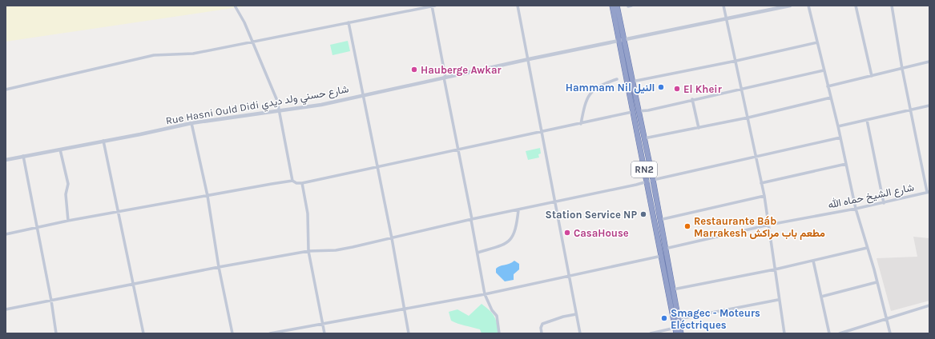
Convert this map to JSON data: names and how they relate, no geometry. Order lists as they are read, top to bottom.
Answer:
{
  "streets": {
    "highway": ["RN2"],
    "street": ["Rue Hasni Ould Didi شارع حسني ولد ديدي", "شارع الشيخ حماه الله"]
  },
  "crossings": [
    ["Rue Hasni Ould Didi شارع حسني ولد ديدي", "RN2"],
    ["RN2", "شارع الشيخ حماه الله"]
  ],
  "places": [
    "Hauberge Awkar",
    "Hammam Nil النيل",
    "El Kheir",
    "Station Service NP",
    "Restaurante Báb Marrakesh مطعم باب مراكش",
    "CasaHouse",
    "Smagec - Moteurs Eléctriques"
  ]
}
